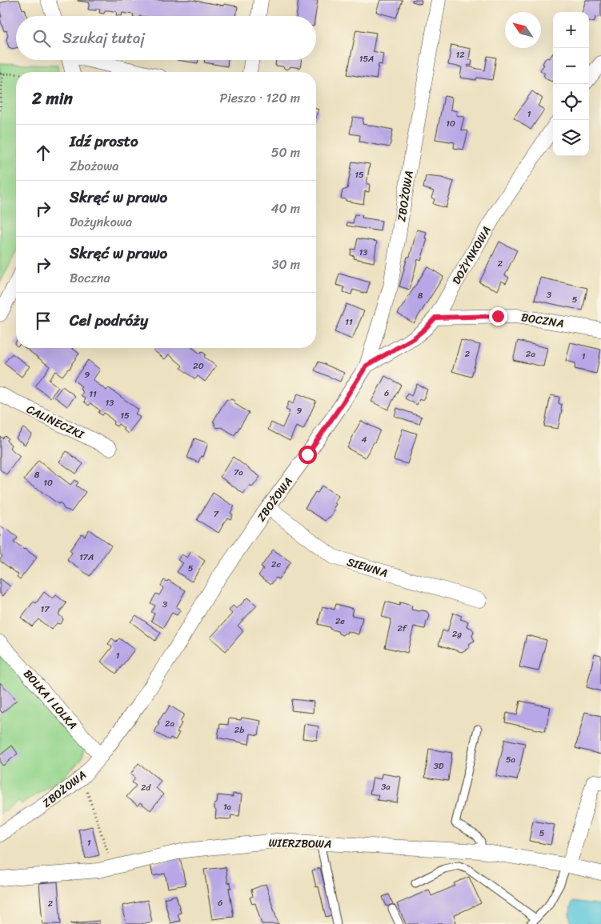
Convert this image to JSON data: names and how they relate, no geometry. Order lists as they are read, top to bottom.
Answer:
{
  "streets": {
    "street": [
      "ZBOŻOWA",
      "DOŻYNKOWA",
      "BOCZNA",
      "CALINECZKI",
      "SIEWNA",
      "BOLKA I LOLKA",
      "WIERZBOWA"
    ]
  },
  "crossings": [
    ["ZBOŻOWA", "DOŻYNKOWA"],
    ["ZBOŻOWA", "SIEWNA"],
    ["ZBOŻOWA", "BOLKA I LOLKA"],
    ["DOŻYNKOWA", "BOCZNA"]
  ],
  "house_numbers": [
    "12",
    "15A",
    "1",
    "10",
    "15",
    "13",
    "2",
    "3",
    "8",
    "5",
    "11",
    "2",
    "2a",
    "1",
    "20",
    "9",
    "6",
    "11",
    "13",
    "9",
    "15",
    "4",
    "7a",
    "8",
    "10",
    "7",
    "17A",
    "2c",
    "5",
    "3",
    "17",
    "2e",
    "2f",
    "2g",
    "1",
    "2a",
    "2b",
    "5a",
    "3D",
    "3a",
    "2d",
    "1a",
    "5",
    "1",
    "6",
    "2"
  ],
  "north": "top left",
  "page": {
    "map_buttons": ["+", "−"],
    "search": "Szukaj tutaj",
    "heading": ["2 min", "Pieszo · 120 m"],
    "list": [
      ["Idź prosto", "Zbożowa", "50 m"],
      ["Skręć w prawo", "Dożynkowa", "40 m"],
      ["Skręć w prawo", "Boczna", "30 m"],
      "Cel podróży"
    ]
  }
}
